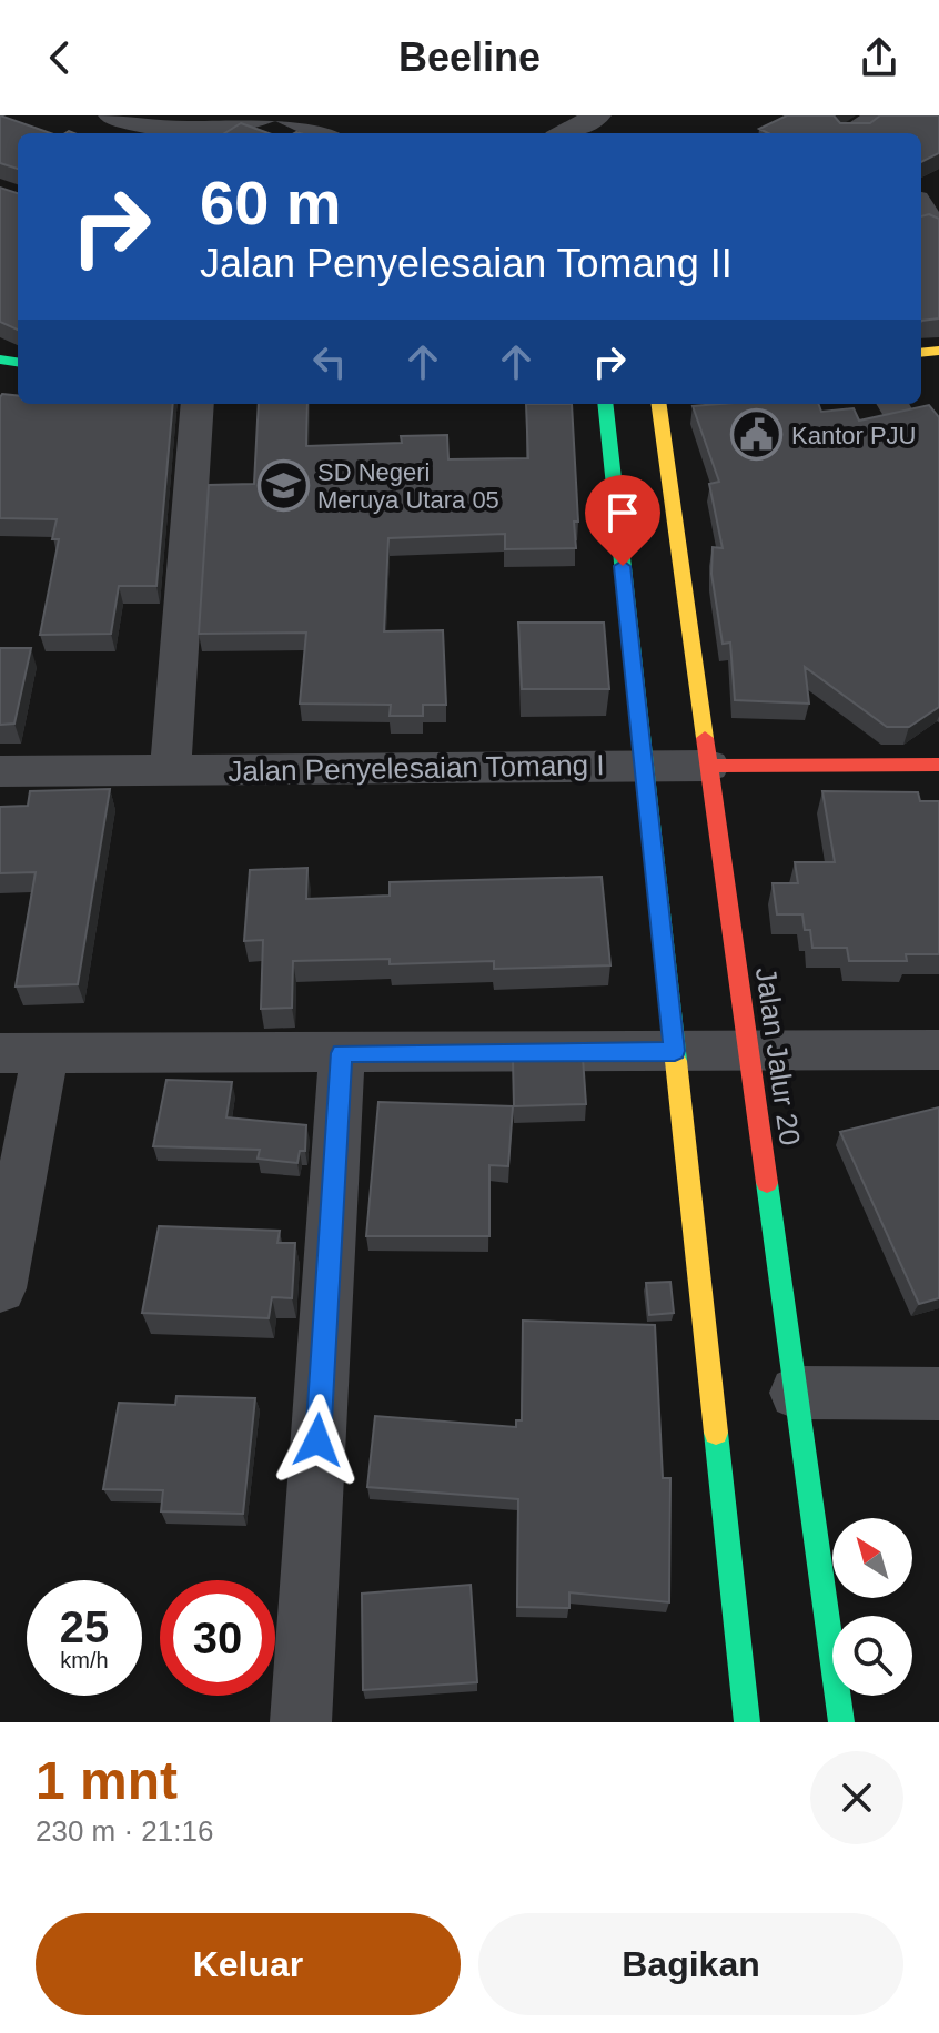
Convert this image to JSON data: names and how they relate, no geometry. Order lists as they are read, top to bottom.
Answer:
{
  "streets": {
    "street": ["Jalan Penyelesaian Tomang I", "Jalan Jalur 20"]
  },
  "crossings": [
    ["Jalan Penyelesaian Tomang I", "Jalan Jalur 20"]
  ],
  "places": {
    "public building": ["Kantor PJU"],
    "school or university": ["SD Negeri Meruya Utara 05"]
  },
  "north": "top left",
  "page": {
    "header": "Beeline",
    "turn": ["60 m", "Jalan Penyelesaian Tomang II"],
    "speed": "25 km/h",
    "limit": "30",
    "heading": ["1 mnt", "230 m · 21:16"],
    "buttons": ["Keluar", "Bagikan"]
  }
}
